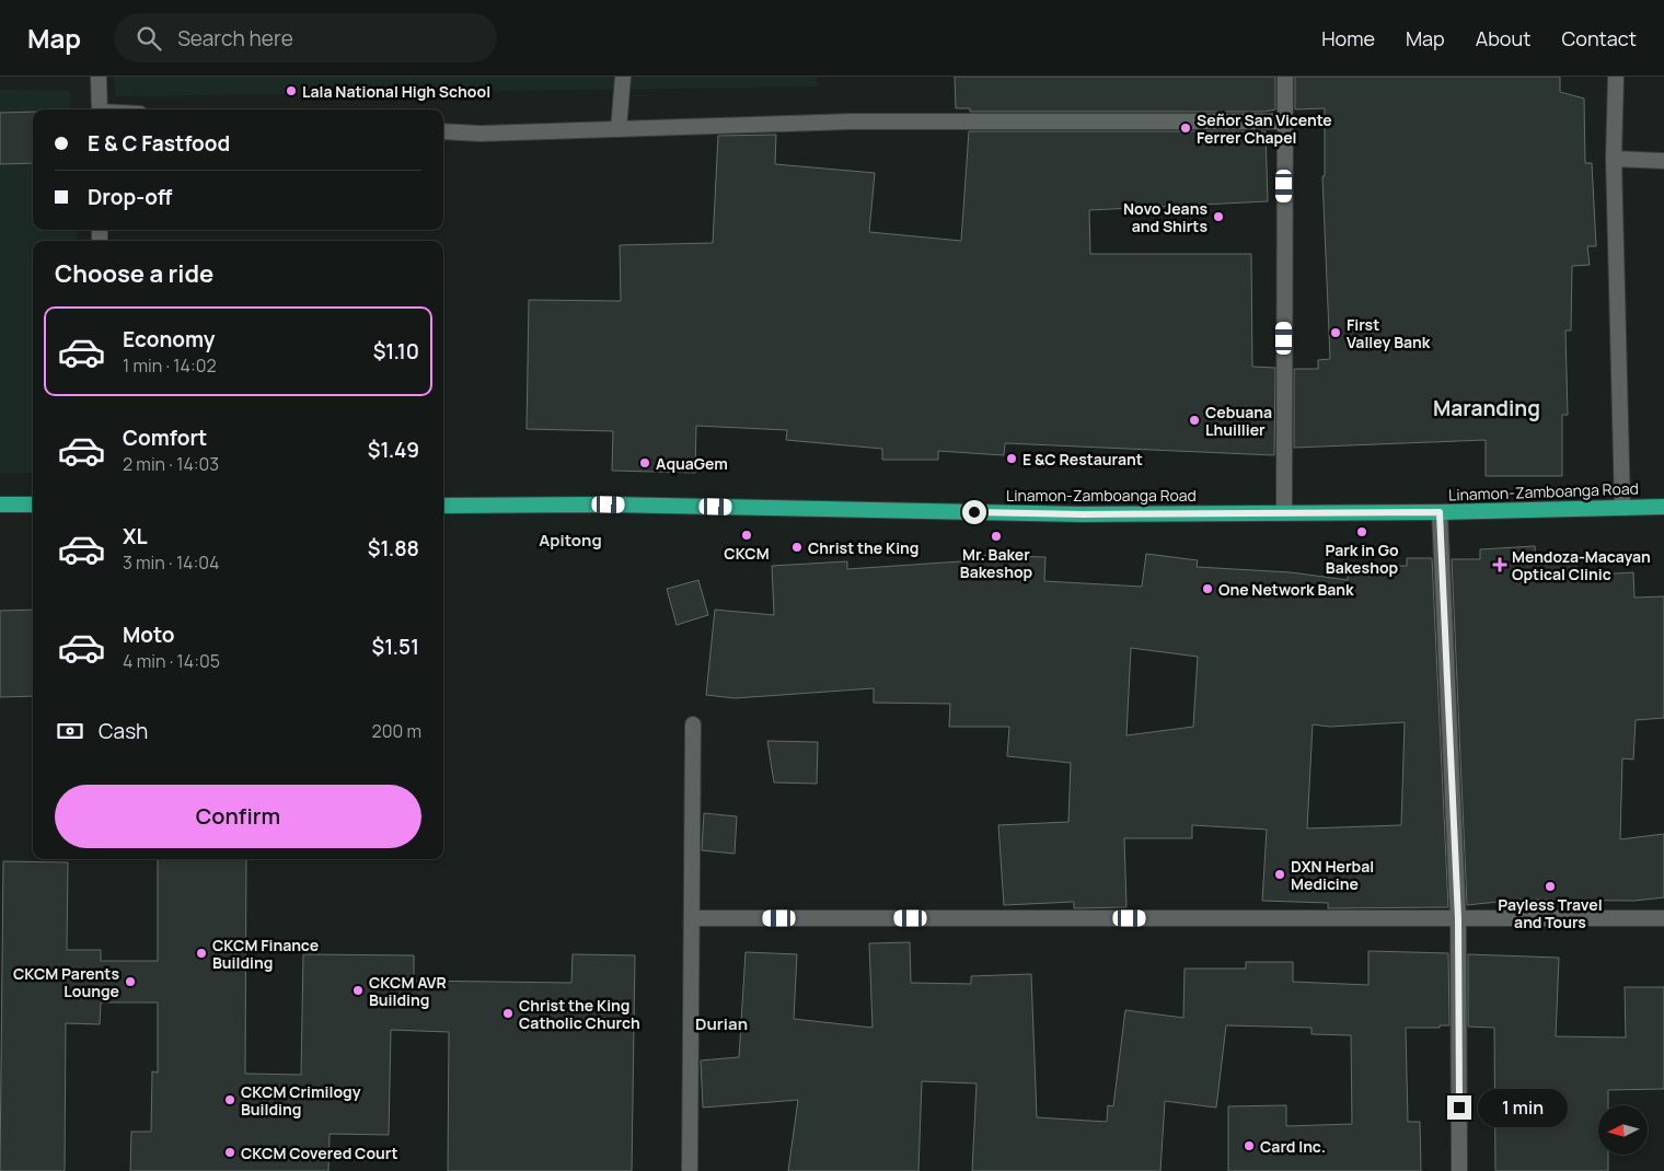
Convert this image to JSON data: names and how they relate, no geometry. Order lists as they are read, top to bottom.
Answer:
{
  "streets": {
    "highway": ["Linamon-Zamboanga Road"]
  },
  "districts": ["Maranding", "Apitong", "Durian"],
  "places": {
    "other": [
      "Lala National High School",
      "Señor San Vicente Ferrer Chapel",
      "Novo Jeans and Shirts",
      "First Valley Bank",
      "Cebuana Lhuillier",
      "E &C Restaurant",
      "AquaGem",
      "Park in Go Bakeshop",
      "CKCM",
      "Mr. Baker Bakeshop",
      "Christ the King",
      "One Network Bank",
      "DXN Herbal Medicine",
      "Payless Travel and Tours",
      "CKCM Finance Building",
      "CKCM Parents Lounge",
      "CKCM AVR Building",
      "Christ the King Catholic Church",
      "CKCM Crimilogy Building",
      "Card Inc.",
      "CKCM Covered Court"
    ],
    "health": ["Mendoza-Macayan Optical Clinic"]
  },
  "north": "left",
  "page": {
    "header": "Map",
    "search": "Search here",
    "nav": [
      "Home",
      "Map",
      "About",
      "Contact"
    ],
    "banner": ["E & C Fastfood", "Drop-off"],
    "heading": "Choose a ride",
    "list": [
      {
        "name": "Economy",
        "note": "1 min · 14:02",
        "value": "$1.10"
      },
      {
        "name": "Comfort",
        "note": "2 min · 14:03",
        "value": "$1.49"
      },
      {
        "name": "XL",
        "note": "3 min · 14:04",
        "value": "$1.88"
      },
      {
        "name": "Moto",
        "note": "4 min · 14:05",
        "value": "$1.51"
      }
    ],
    "pay": ["Cash", "200 m"],
    "buttons": "Confirm",
    "bubble": "1 min"
  }
}
